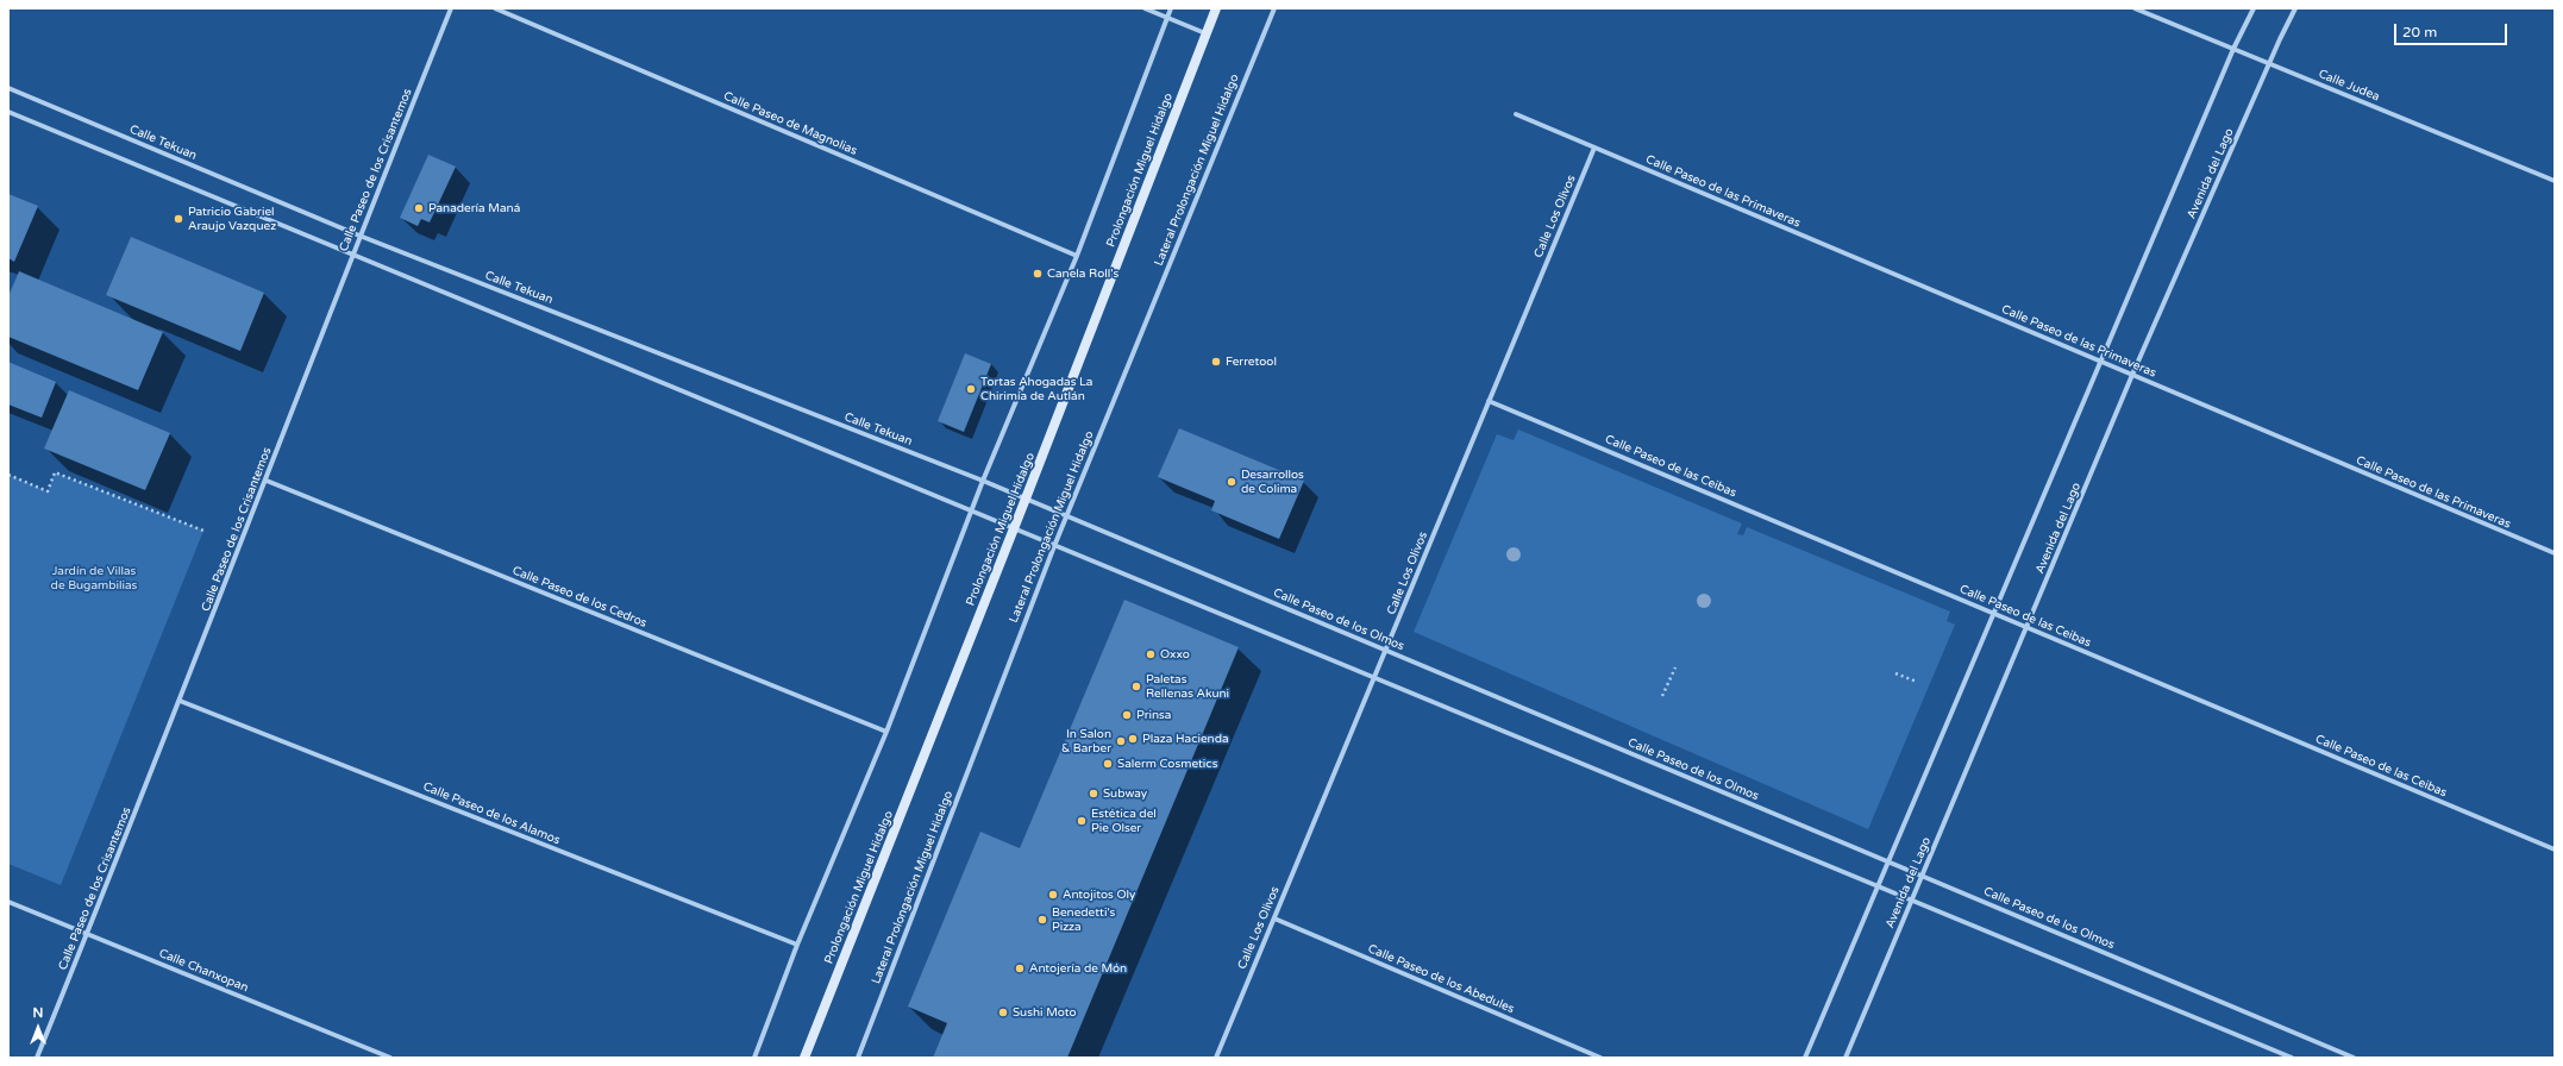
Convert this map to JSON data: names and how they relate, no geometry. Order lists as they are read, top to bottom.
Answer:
{
  "streets": {
    "main road": ["Prolongación Miguel Hidalgo"],
    "street": [
      "Calle Judea",
      "Calle Paseo de Magnolias",
      "Calle Tekuan",
      "Calle Paseo de los Crisantemos",
      "Lateral Prolongación Miguel Hidalgo",
      "Avenida del Lago",
      "Calle Paseo de las Primaveras",
      "Calle Los Olivos",
      "Calle Paseo de las Ceibas",
      "Calle Paseo de los Cedros",
      "Calle Paseo de los Olmos",
      "Calle Paseo de los Alamos",
      "Calle Chanxopan",
      "Calle Paseo de los Abedules"
    ]
  },
  "crossings": [
    ["Calle Judea", "Avenida del Lago"],
    ["Calle Tekuan", "Calle Paseo de los Crisantemos"],
    ["Calle Tekuan", "Prolongación Miguel Hidalgo"],
    ["Calle Tekuan", "Calle Paseo de los Olmos"],
    ["Calle Paseo de los Crisantemos", "Calle Paseo de los Cedros"],
    ["Calle Paseo de los Crisantemos", "Calle Paseo de los Alamos"],
    ["Calle Paseo de los Crisantemos", "Calle Chanxopan"],
    ["Prolongación Miguel Hidalgo", "Calle Paseo de los Olmos"],
    ["Lateral Prolongación Miguel Hidalgo", "Calle Paseo de los Olmos"],
    ["Avenida del Lago", "Calle Paseo de las Primaveras"],
    ["Avenida del Lago", "Calle Paseo de las Ceibas"],
    ["Avenida del Lago", "Calle Paseo de los Olmos"],
    ["Calle Paseo de las Primaveras", "Calle Los Olivos"],
    ["Calle Los Olivos", "Calle Paseo de las Ceibas"],
    ["Calle Los Olivos", "Calle Paseo de los Olmos"],
    ["Calle Los Olivos", "Calle Paseo de los Abedules"]
  ],
  "parks": ["Jardín de Villas de Bugambilias"],
  "places": [
    "Panadería Maná",
    "Patricio Gabriel Araujo Vazquez",
    "Canela Roll's",
    "Ferretool",
    "Tortas Ahogadas La Chirimía de Autlán",
    "Desarrollos de Colima",
    "Oxxo",
    "Paletas Rellenas Akuni",
    "Prinsa",
    "Plaza Hacienda",
    "In Salon & Barber",
    "Salerm Cosmetics",
    "Subway",
    "Estética del Pie Olser",
    "Antojitos Oly",
    "Benedetti's Pizza",
    "Antojería de Món",
    "Sushi Moto"
  ],
  "scale_bar": "20 m",
  "north": "top"
}
